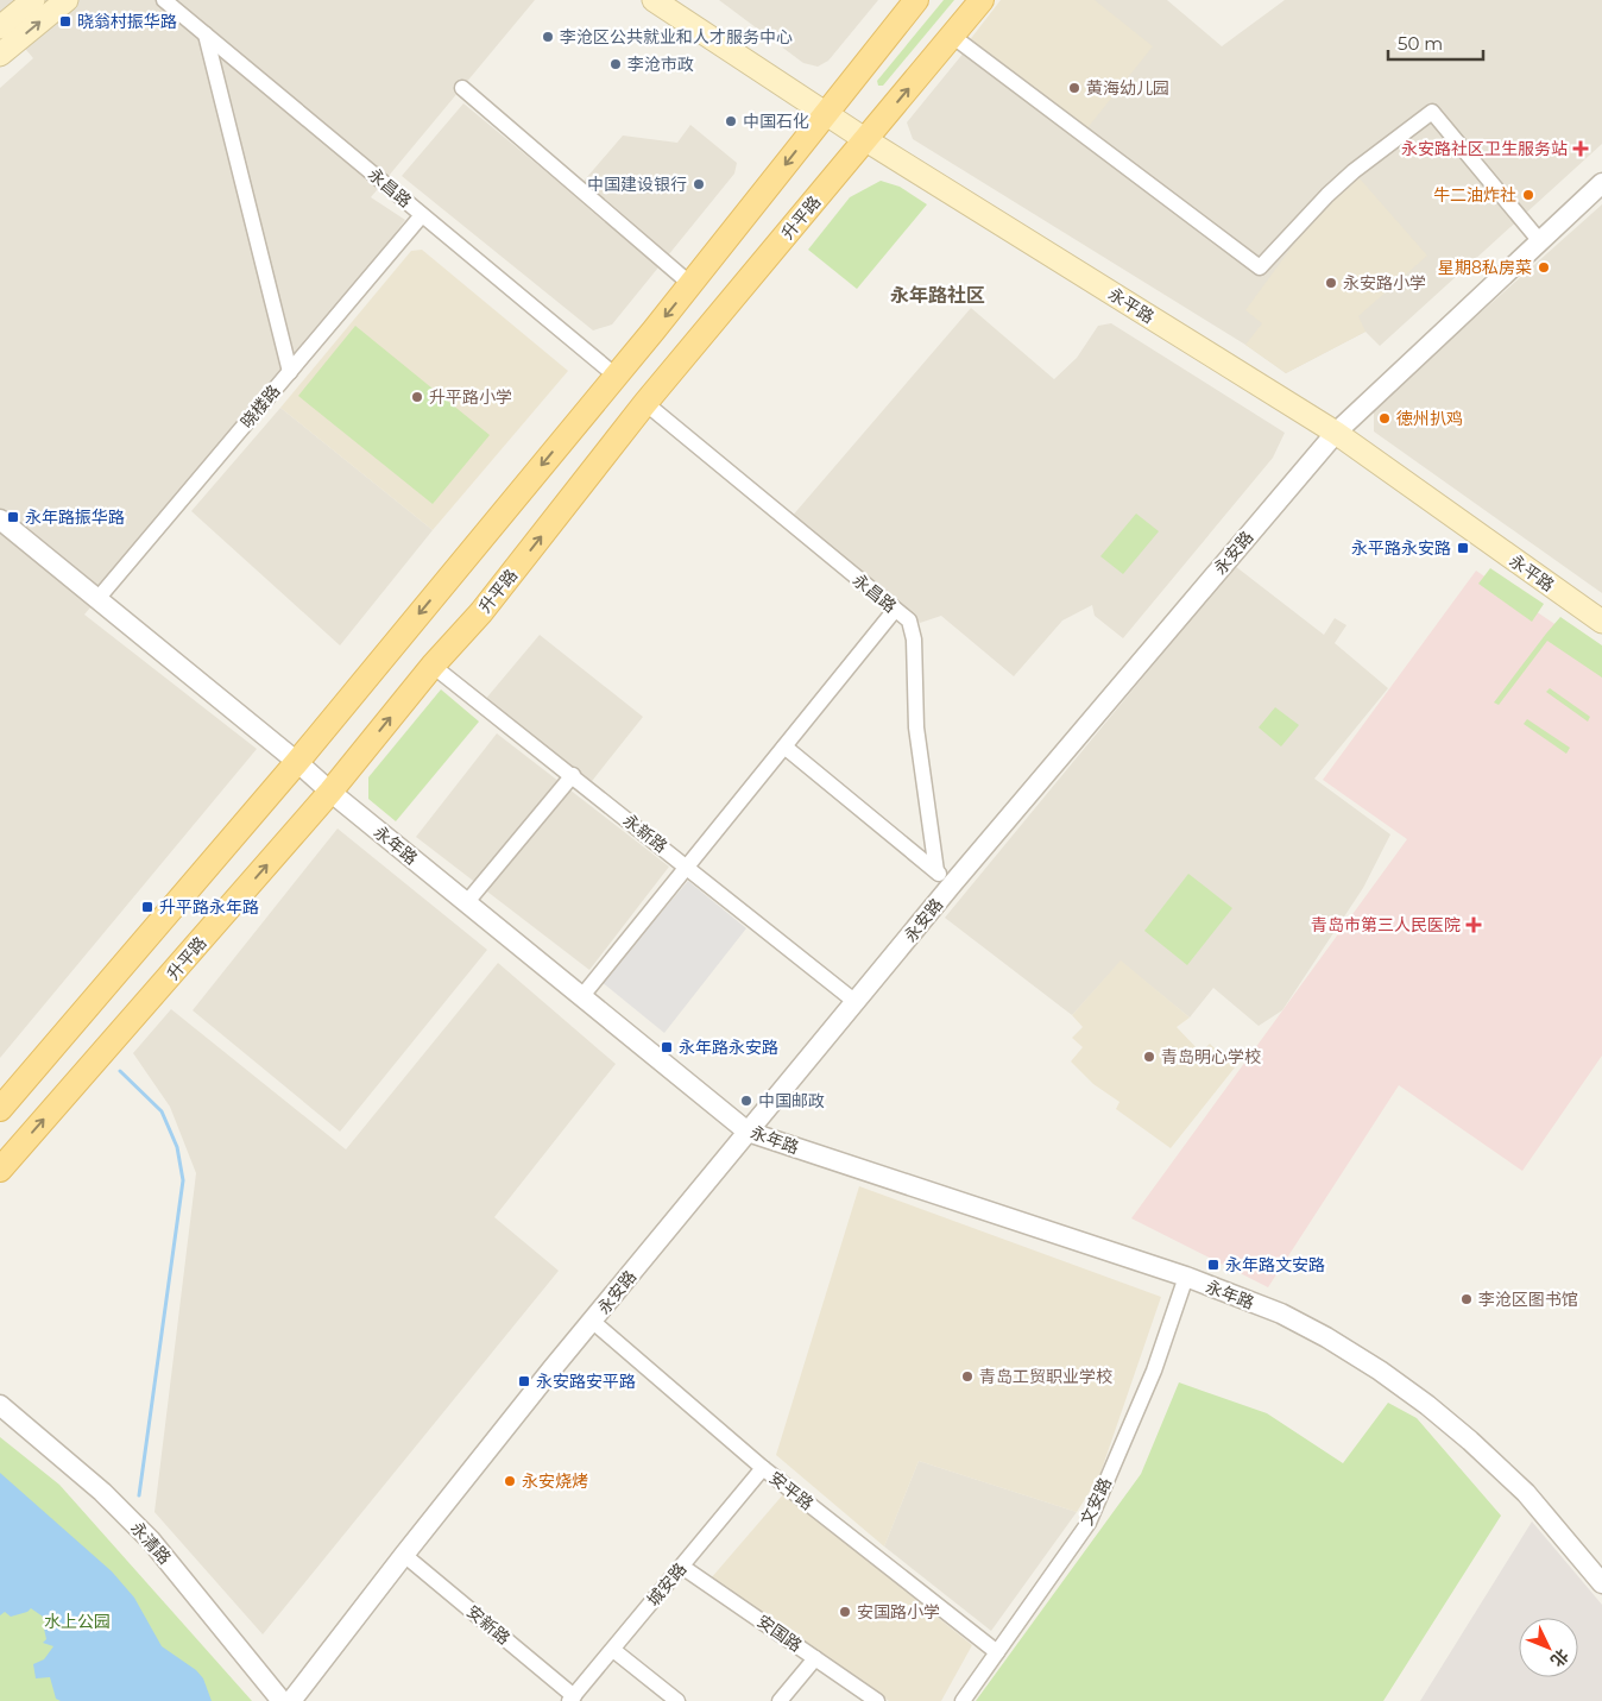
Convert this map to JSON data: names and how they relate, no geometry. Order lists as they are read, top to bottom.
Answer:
{
  "streets": {
    "main road": ["升平路", "永平路"],
    "street": [
      "永昌路",
      "晓楼路",
      "永安路",
      "永新路",
      "永年路",
      "安平路",
      "文安路",
      "永清路",
      "城安路",
      "安新路",
      "安国路"
    ]
  },
  "crossings": [
    ["永昌路", "升平路"],
    ["永昌路", "晓楼路"],
    ["升平路", "永平路"],
    ["升平路", "永新路"],
    ["升平路", "永年路"],
    ["永平路", "永安路"],
    ["晓楼路", "永年路"],
    ["永安路", "永新路"],
    ["永安路", "永年路"],
    ["永安路", "安平路"],
    ["永安路", "安新路"],
    ["永年路", "文安路"],
    ["安平路", "文安路"],
    ["安平路", "城安路"],
    ["城安路", "安新路"],
    ["城安路", "安国路"]
  ],
  "districts": ["永年路社区"],
  "parks": ["水上公园"],
  "places": {
    "transit": [
      "晓翁村振华路",
      "永年路振华路",
      "永平路永安路",
      "升平路永年路",
      "永年路永安路",
      "永年路文安路",
      "永安路安平路"
    ],
    "other": [
      "李沧区公共就业和人才服务中心",
      "李沧市政",
      "黄海幼儿园",
      "中国石化",
      "中国建设银行",
      "牛二油炸社",
      "星期8私房菜",
      "永安路小学",
      "升平路小学",
      "徳州扒鸡",
      "青岛明心学校",
      "中国邮政",
      "李沧区图书馆",
      "青岛工贸职业学校",
      "永安烧烤",
      "安国路小学"
    ],
    "health": ["永安路社区卫生服务站", "青岛市第三人民医院"]
  },
  "scale_bar": "50 m",
  "north": "bottom right"
}
